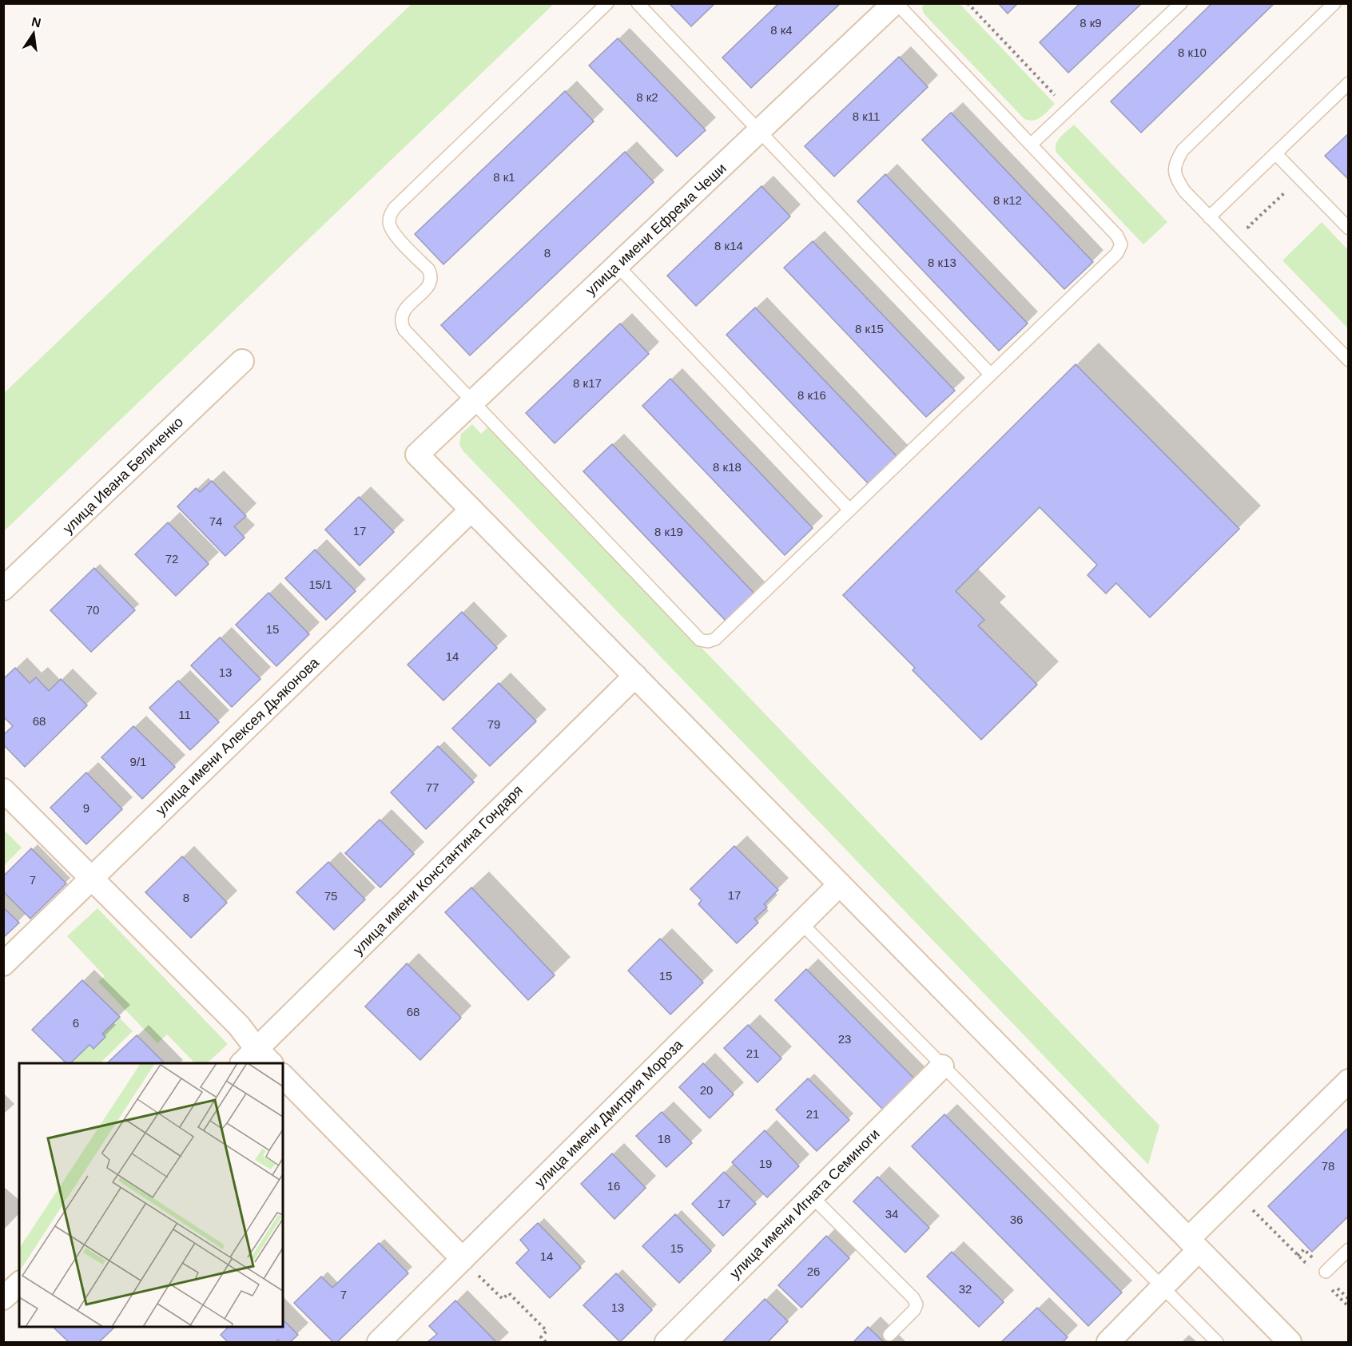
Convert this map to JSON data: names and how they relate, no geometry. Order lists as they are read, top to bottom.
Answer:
{
  "streets": {
    "street": [
      "улица имени Ефрема Чеши",
      "улица Ивана Беличенко",
      "улица имени Алексея Дьяконова",
      "улица имени Константина Гондаря",
      "улица имени Дмитрия Мороза",
      "улица имени Игната Семиноги"
    ]
  },
  "crossings": [
    ["улица имени Ефрема Чеши", "улица имени Алексея Дьяконова"]
  ],
  "house_numbers": [
    "8 к9",
    "8 к4",
    "8 к10",
    "8 к2",
    "8 к11",
    "8 к1",
    "8 к12",
    "8 к14",
    "8",
    "8 к13",
    "8 к15",
    "8 к17",
    "8 к16",
    "8 к18",
    "74",
    "17",
    "8 к19",
    "72",
    "15/1",
    "70",
    "15",
    "14",
    "13",
    "11",
    "68",
    "79",
    "9/1",
    "77",
    "9",
    "7",
    "17",
    "75",
    "8",
    "15",
    "68",
    "6",
    "23",
    "21",
    "20",
    "21",
    "18",
    "19",
    "78",
    "16",
    "17",
    "34",
    "36",
    "15",
    "14",
    "26",
    "32",
    "7",
    "13"
  ],
  "north": "top"
}
